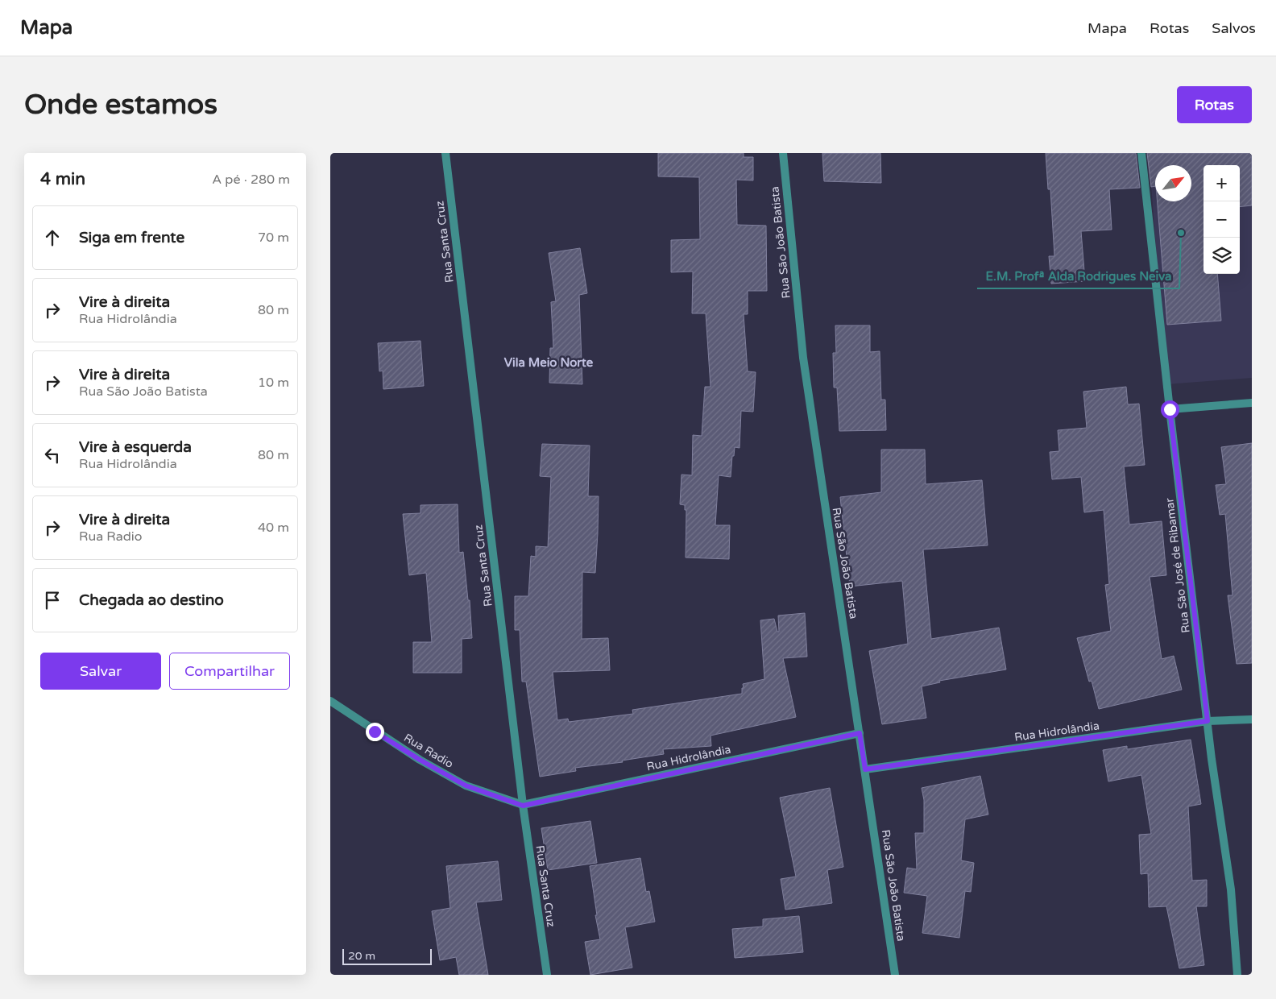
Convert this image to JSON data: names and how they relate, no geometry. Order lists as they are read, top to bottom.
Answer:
{
  "streets": {
    "street": [
      "Rua Santa Cruz",
      "Rua São João Batista",
      "Rua São José de Ribamar",
      "Rua Hidrolândia",
      "Rua Radio"
    ]
  },
  "crossings": [
    ["Rua Santa Cruz", "Rua Hidrolândia"],
    ["Rua Santa Cruz", "Rua Radio"],
    ["Rua São João Batista", "Rua Hidrolândia"],
    ["Rua São José de Ribamar", "Rua Hidrolândia"],
    ["Rua Hidrolândia", "Rua Radio"]
  ],
  "districts": ["Vila Meio Norte"],
  "places": ["E.M. Profª Alda Rodrigues Neiva"],
  "scale_bar": "20 m",
  "north": "top right",
  "page": {
    "header": "Mapa",
    "nav": ["Mapa", "Rotas", "Salvos"],
    "buttons": [
      "Rotas",
      ["Salvar", "Compartilhar"]
    ],
    "title": "Onde estamos",
    "heading": ["4 min", "A pé · 280 m"],
    "map_buttons": ["+", "−"],
    "list": [
      ["Siga em frente", "70 m"],
      ["Vire à direita", "Rua Hidrolândia", "80 m"],
      ["Vire à direita", "Rua São João Batista", "10 m"],
      ["Vire à esquerda", "Rua Hidrolândia", "80 m"],
      ["Vire à direita", "Rua Radio", "40 m"],
      "Chegada ao destino"
    ],
    "scale": "20 m"
  }
}
